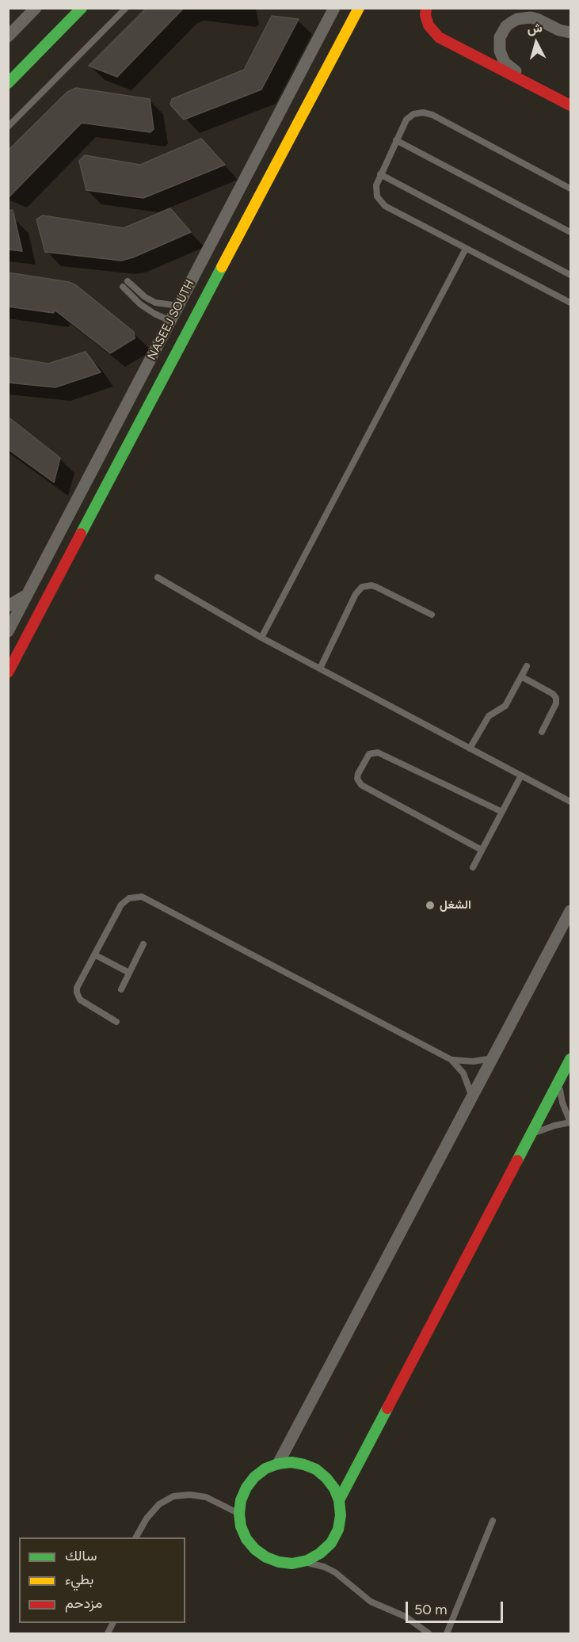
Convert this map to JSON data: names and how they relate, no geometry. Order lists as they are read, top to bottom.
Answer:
{
  "streets": {
    "street": ["NASEEJ SOUTH"]
  },
  "places": ["الشغل"],
  "legend": ["سالك", "بطيء", "مزدحم"],
  "scale_bar": "50 m",
  "north": "top"
}
